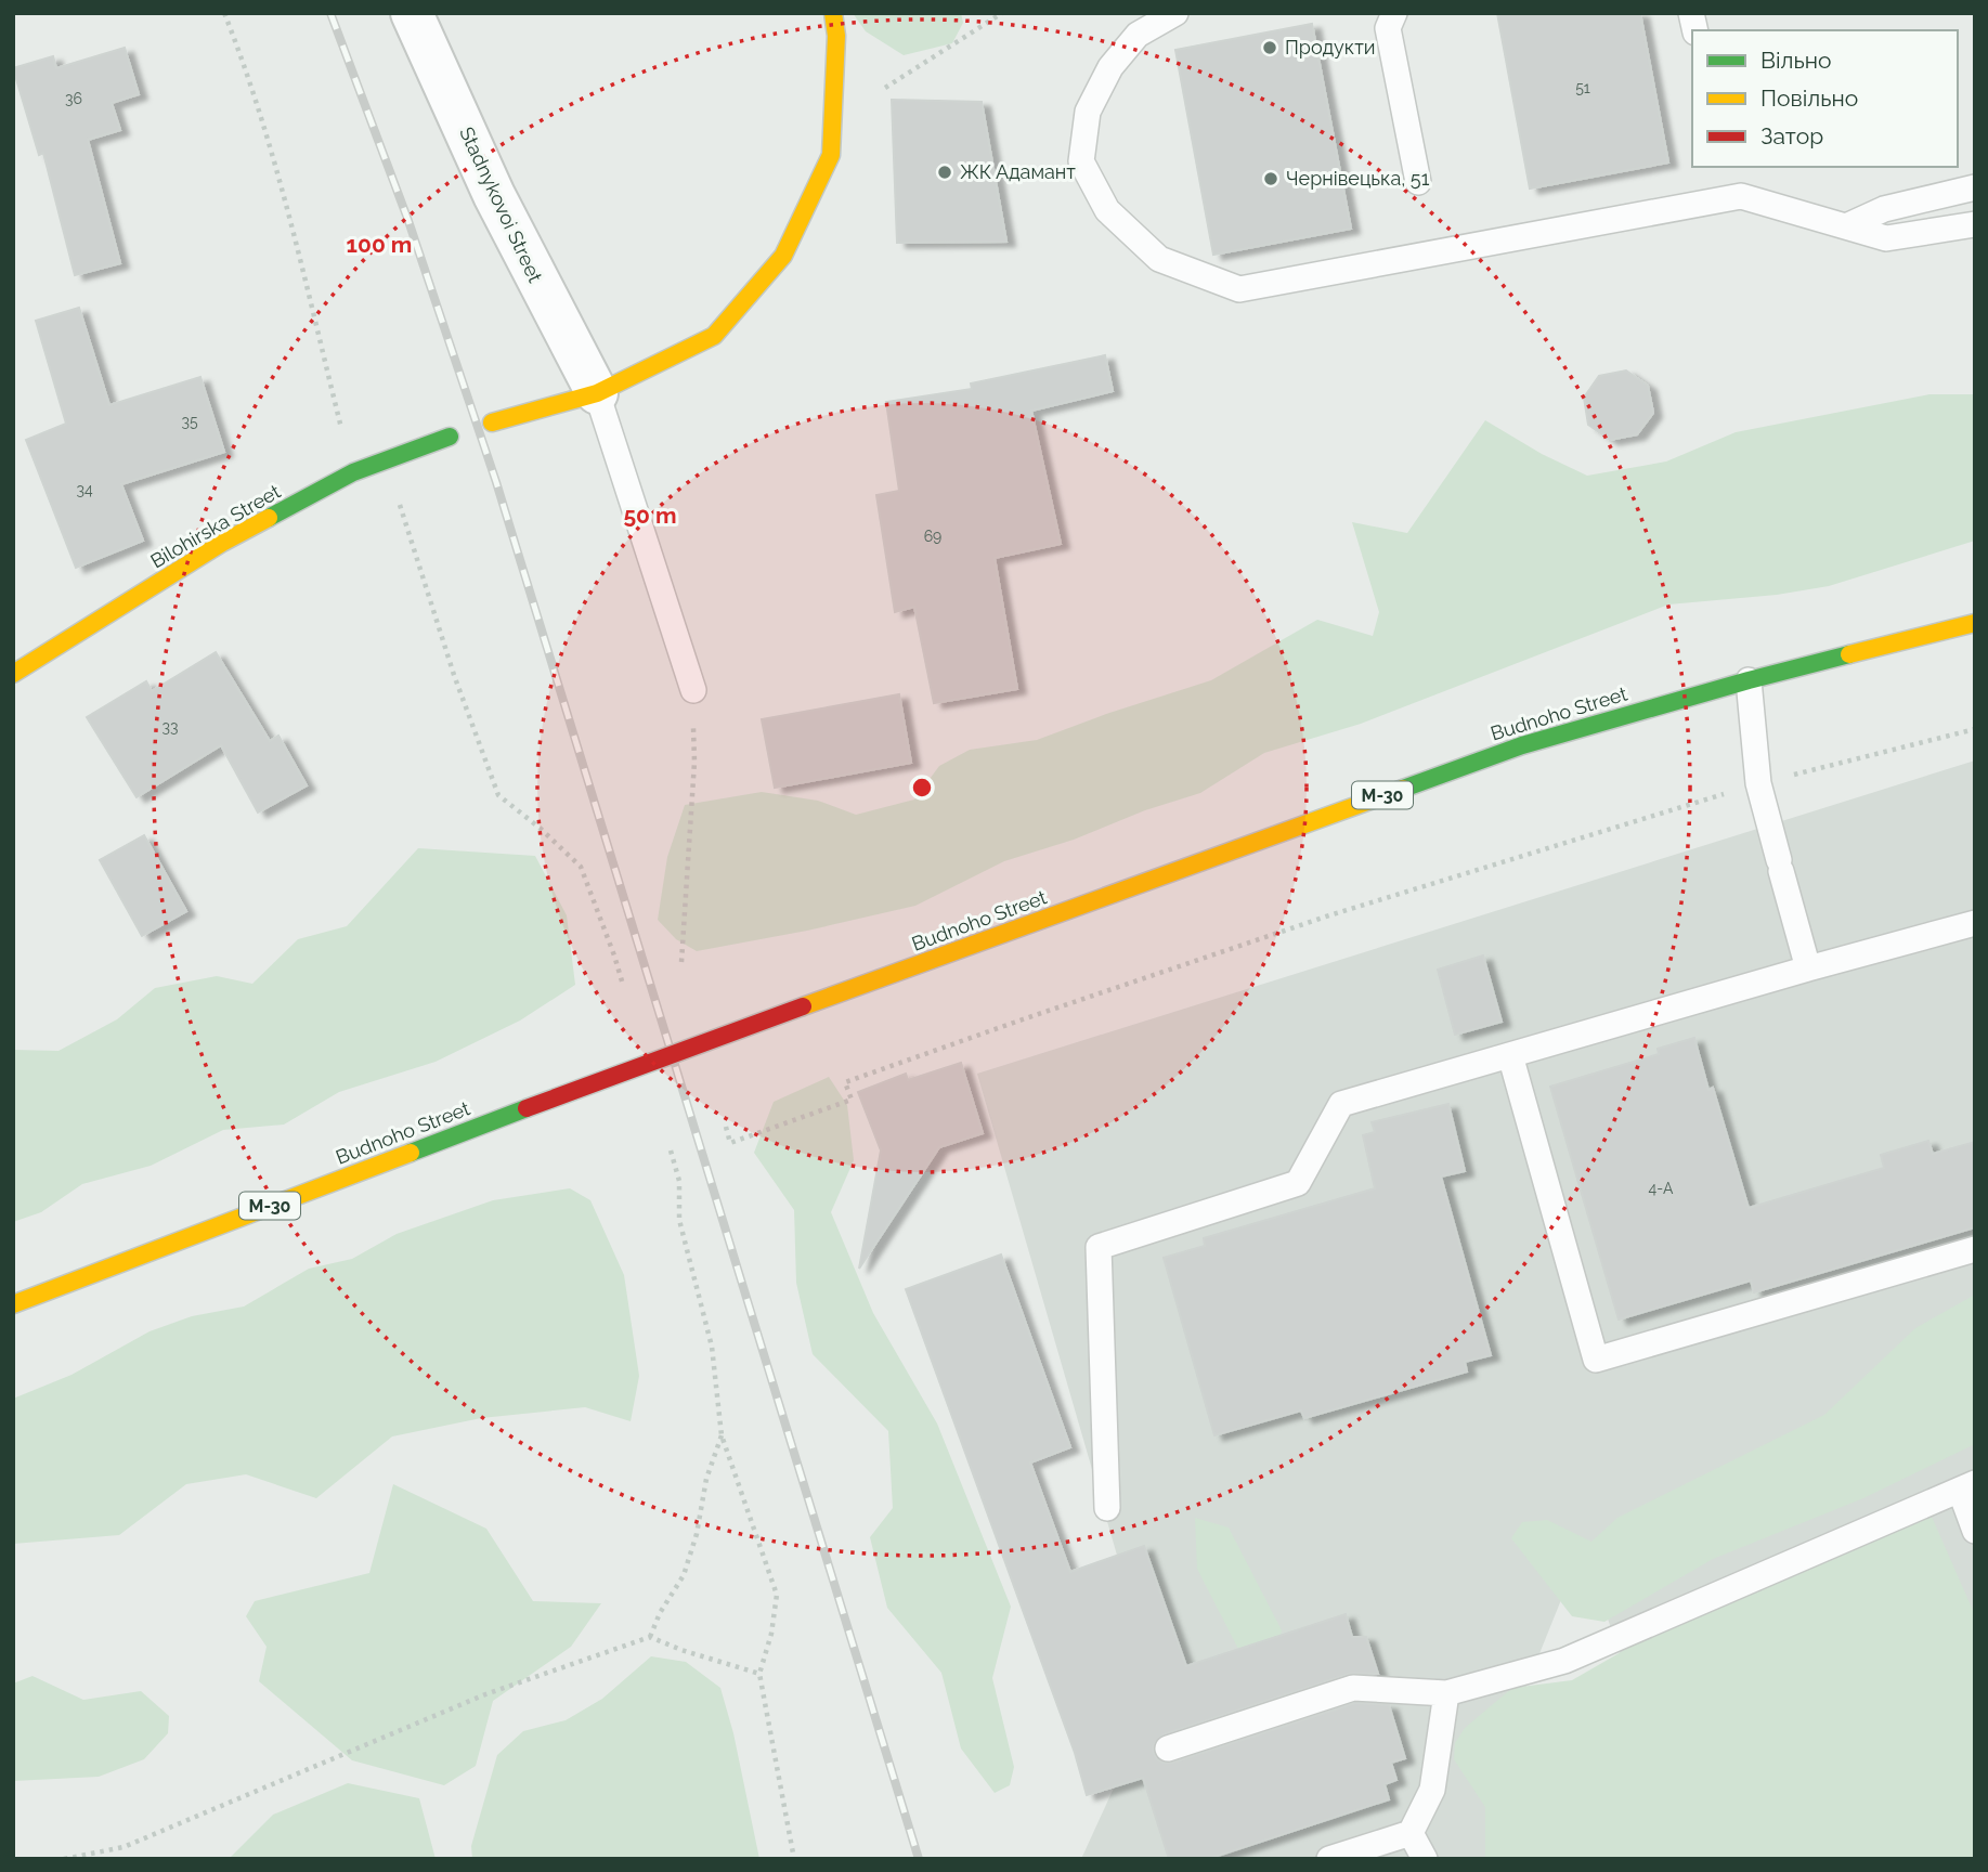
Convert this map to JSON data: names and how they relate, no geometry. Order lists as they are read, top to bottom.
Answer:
{
  "streets": {
    "main road": ["Bilohirska Street", "Budnoho Street", "М-30"],
    "street": ["Stadnykovoi Street"]
  },
  "places": ["Продукти", "ЖК Адамант", "Чернівецька, 51"],
  "house_numbers": [
    "51",
    "36",
    "35",
    "34",
    "69",
    "33",
    "4-А"
  ],
  "legend": ["Вільно", "Повільно", "Затор"],
  "rings": ["100 m", "50 m"]
}
